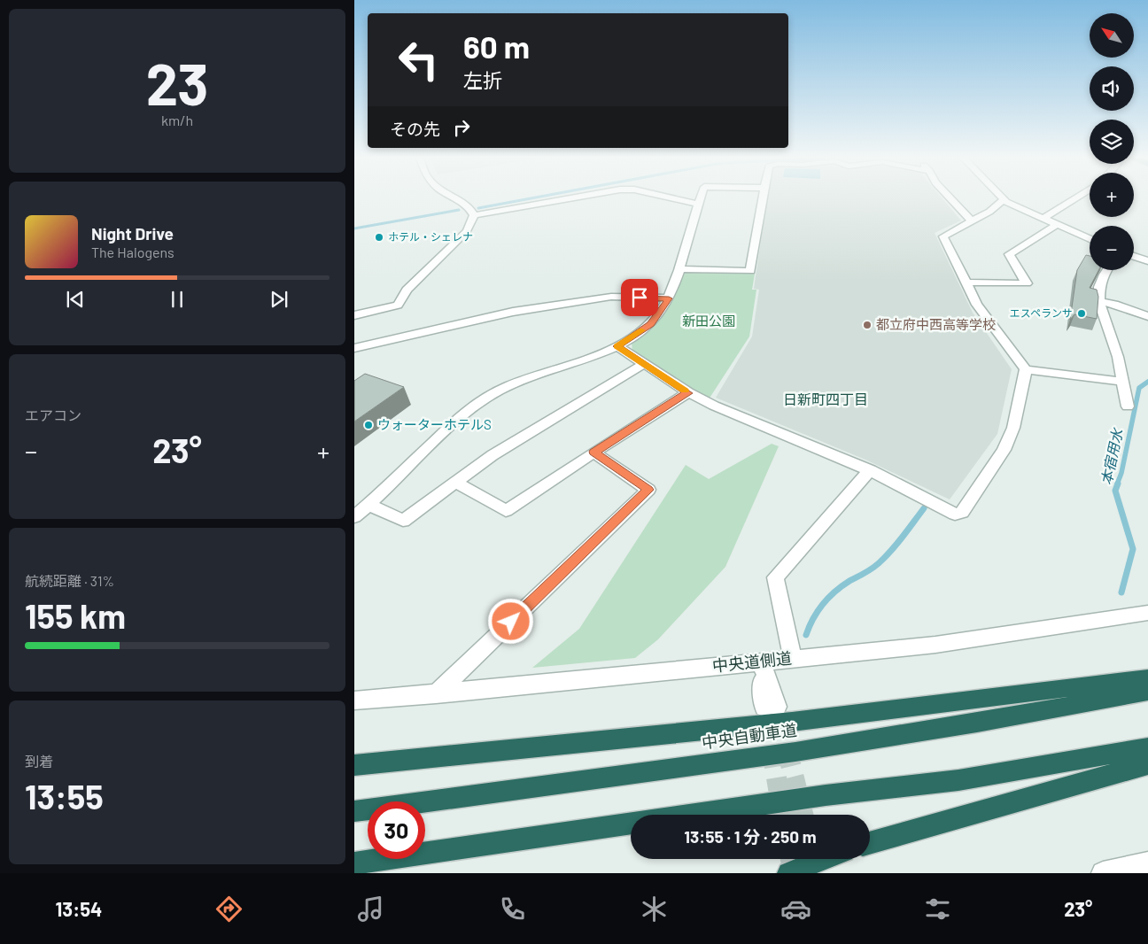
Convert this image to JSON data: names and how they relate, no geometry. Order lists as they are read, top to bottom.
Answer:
{
  "streets": {
    "highway": ["中央自動車道"],
    "street": ["中央道側道"]
  },
  "districts": ["日新町四丁目"],
  "water": ["本宿用水"],
  "parks": ["新田公園"],
  "places": [
    "ホテル・シェレナ",
    "エスペランサ",
    "都立府中西高等学校",
    "ウォーターホテルS"
  ],
  "north": "top left",
  "page": {
    "tile": [
      ["23", "km/h"],
      "エアコン",
      ["航続距離 · 31%", "155 km"],
      ["到着", "13:55"]
    ],
    "map_buttons": ["+", "−"],
    "turn": ["60 m", "左折"],
    "then": "その先",
    "song": ["Night Drive", "The Halogens"],
    "heat": ["−", "23°", "+"],
    "limit": "30",
    "trip": "13:55 · 1 分 · 250 m",
    "tabs": ["13:54", "23°"]
  }
}
